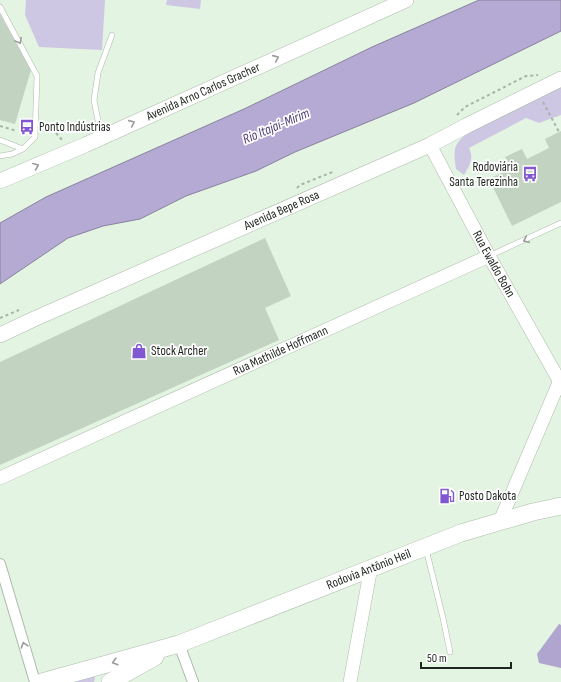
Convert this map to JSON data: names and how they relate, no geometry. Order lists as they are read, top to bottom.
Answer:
{
  "streets": {
    "main road": ["Avenida Arno Carlos Gracher", "Avenida Bepe Rosa", "Rodovia Antônio Heil"],
    "street": ["Rua Ewaldo Bohn", "Rua Mathilde Hoffmann"]
  },
  "crossings": [
    ["Avenida Bepe Rosa", "Rua Ewaldo Bohn"],
    ["Rua Ewaldo Bohn", "Rua Mathilde Hoffmann"]
  ],
  "one_way": ["Avenida Arno Carlos Gracher"],
  "water": ["Rio Itajaí-Mirim"],
  "places": {
    "bus stop": ["Ponto Indústrias", "Rodoviária Santa Terezinha"],
    "shop": ["Stock Archer"],
    "fuel station": ["Posto Dakota"]
  },
  "scale_bar": "50 m"
}
